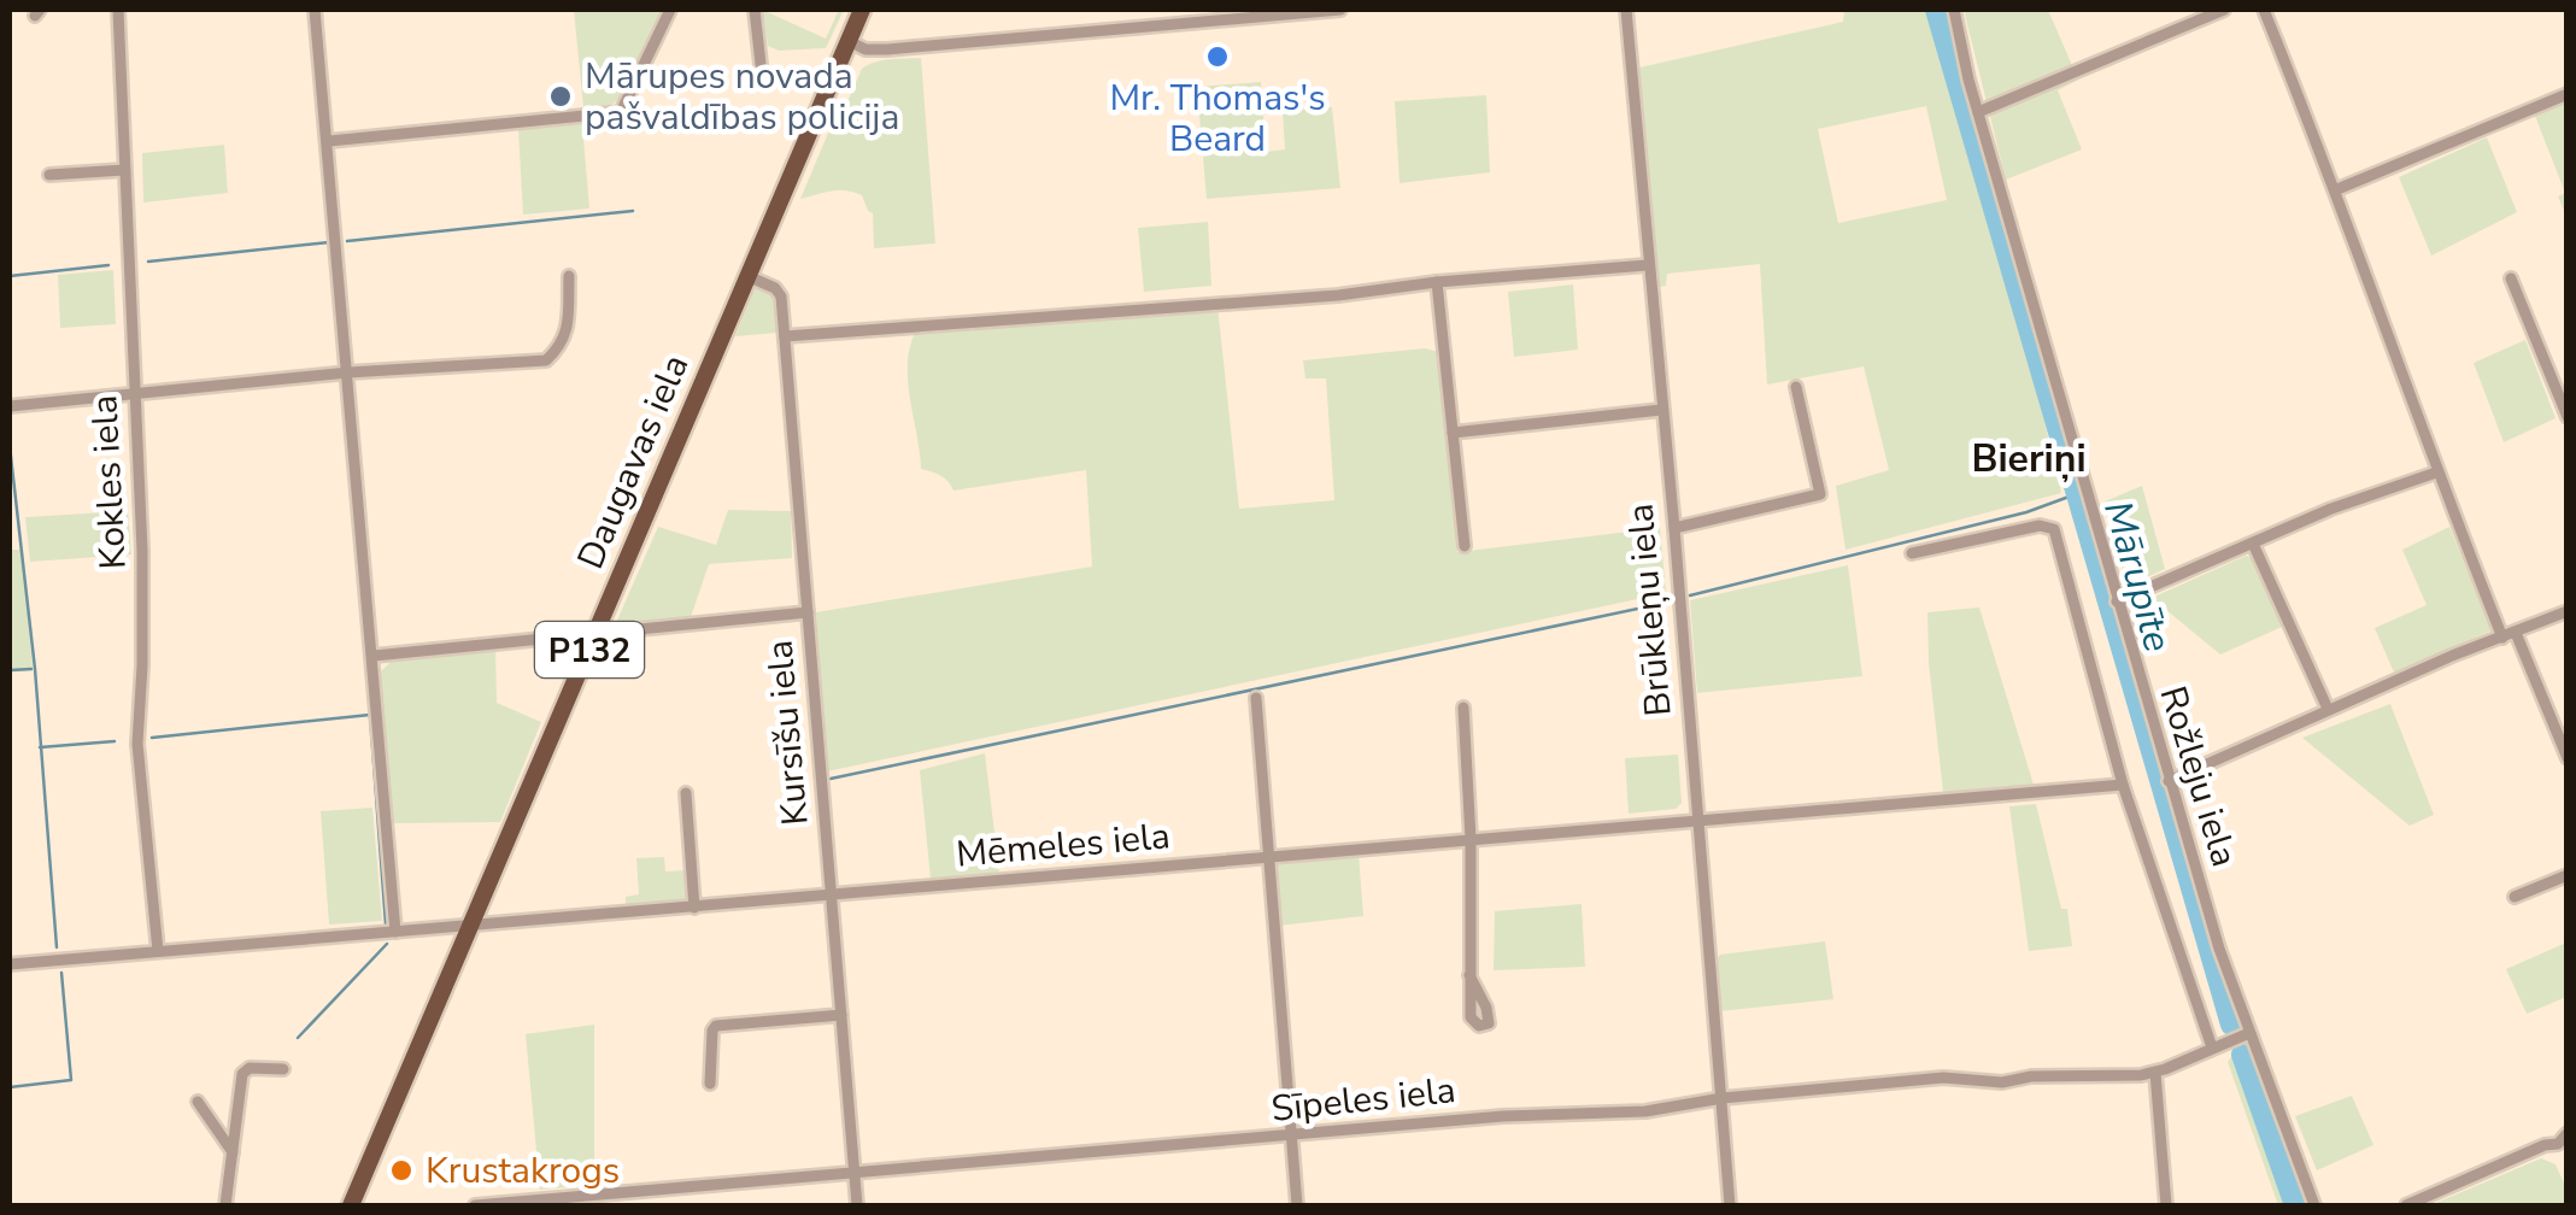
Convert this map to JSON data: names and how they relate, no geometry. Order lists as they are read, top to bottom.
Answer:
{
  "streets": {
    "main road": ["Daugavas iela", "P132"],
    "street": [
      "Kokles iela",
      "Brūkleņu iela",
      "Kursīšu iela",
      "Rožleju iela",
      "Mēmeles iela",
      "Sīpeles iela"
    ]
  },
  "crossings": [
    ["Daugavas iela", "Kursīšu iela"],
    ["Daugavas iela", "Mēmeles iela"],
    ["Kokles iela", "Mēmeles iela"],
    ["Brūkleņu iela", "Mēmeles iela"],
    ["Brūkleņu iela", "Sīpeles iela"],
    ["Kursīšu iela", "Mēmeles iela"],
    ["Kursīšu iela", "Sīpeles iela"],
    ["Rožleju iela", "Sīpeles iela"]
  ],
  "districts": ["Bieriņi"],
  "water": ["Mārupīte"],
  "places": ["Mr. Thomas's Beard", "Mārupes novada pašvaldības policija", "Krustakrogs"]
}
